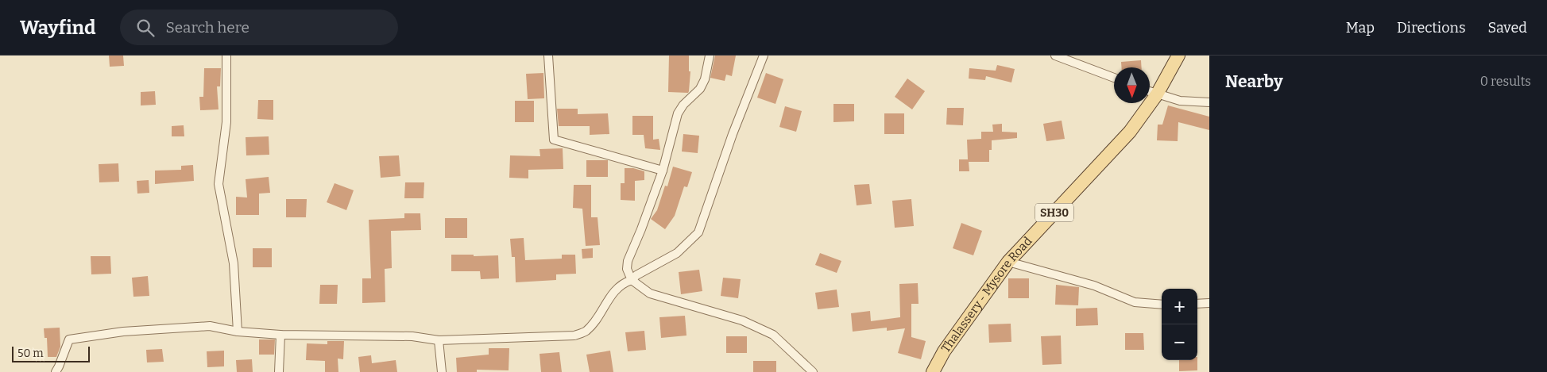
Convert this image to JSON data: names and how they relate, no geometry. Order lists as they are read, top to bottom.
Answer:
{
  "streets": {
    "main road": ["SH30", "Thalassery - Mysore Road"]
  },
  "scale_bar": "50 m",
  "north": "bottom",
  "page": {
    "header": "Wayfind",
    "search": "Search here",
    "nav": ["Map", "Directions", "Saved"],
    "heading": ["Nearby", "0 results"],
    "map_buttons": ["+", "−"],
    "scale": "50 m"
  }
}
